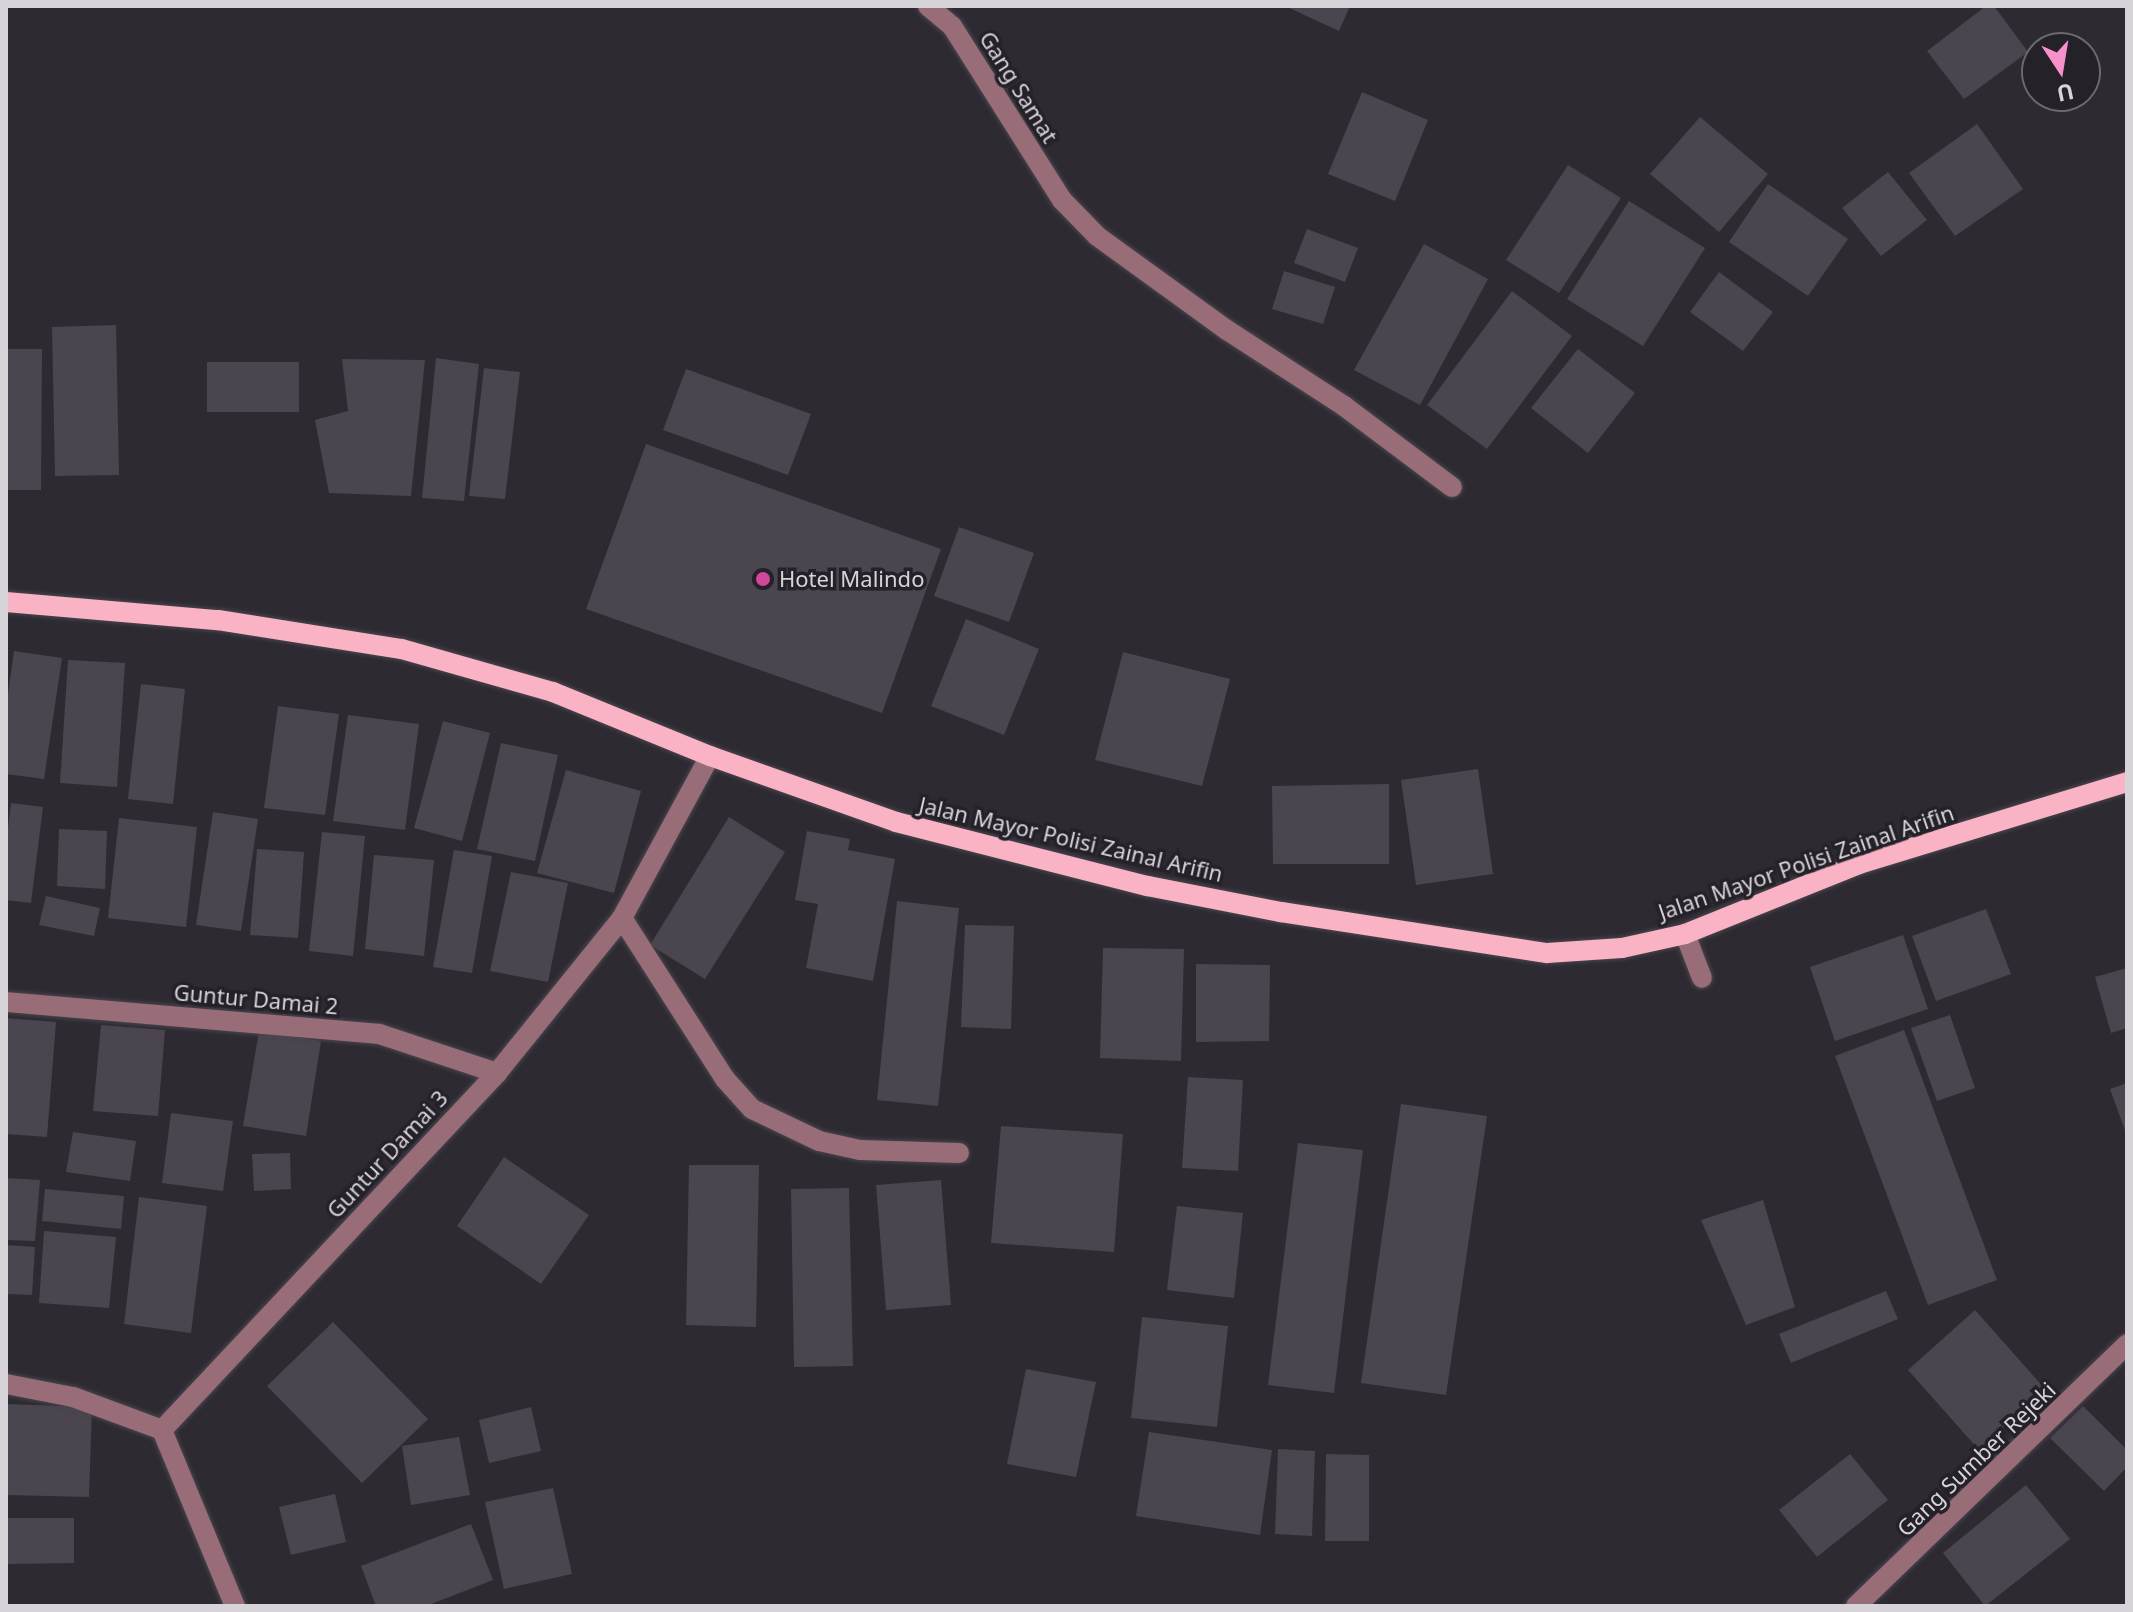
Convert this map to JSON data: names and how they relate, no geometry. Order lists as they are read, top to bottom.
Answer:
{
  "streets": {
    "main road": ["Jalan Mayor Polisi Zainal Arifin"],
    "street": [
      "Gang Samat",
      "Guntur Damai 2",
      "Guntur Damai 3",
      "Gang Sumber Rejeki"
    ]
  },
  "crossings": [
    ["Jalan Mayor Polisi Zainal Arifin", "Guntur Damai 3"],
    ["Guntur Damai 2", "Guntur Damai 3"]
  ],
  "places": ["Hotel Malindo"],
  "north": "bottom"
}
